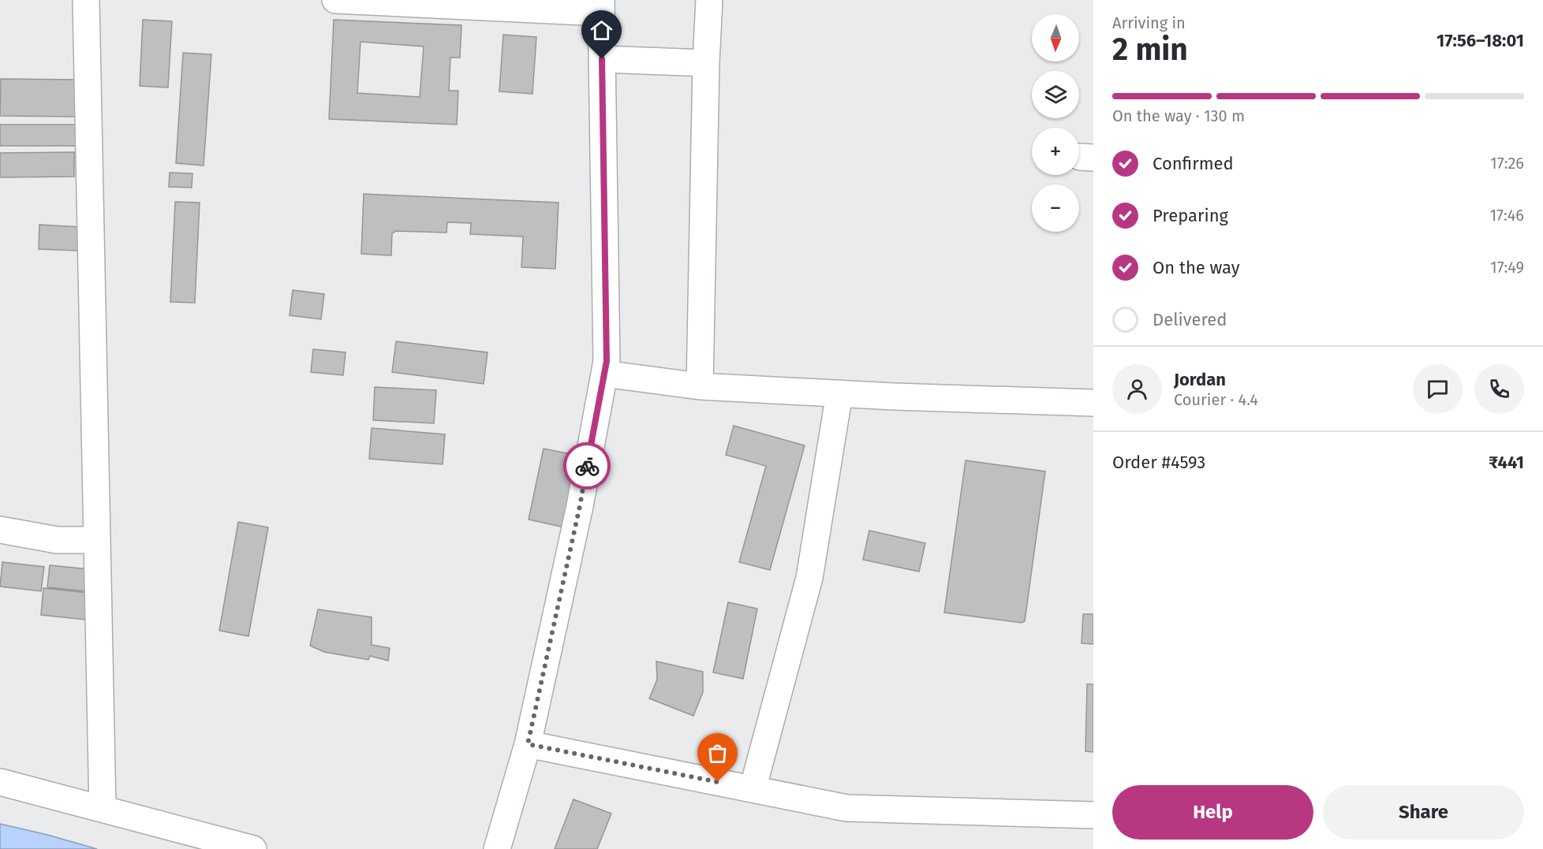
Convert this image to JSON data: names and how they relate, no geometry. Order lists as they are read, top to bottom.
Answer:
{
  "north": "bottom",
  "page": {
    "heading": ["2 min", "Arriving in", "17:56–18:01"],
    "panel": [
      "Jordan",
      "Courier · 4.4",
      "Order #4593",
      "₹441"
    ],
    "map_buttons": ["+", "−"],
    "bar": "On the way · 130 m",
    "list": [
      ["Confirmed", "17:26"],
      ["Preparing", "17:46"],
      ["On the way", "17:49"],
      "Delivered"
    ],
    "buttons": ["Help", "Share"]
  }
}
